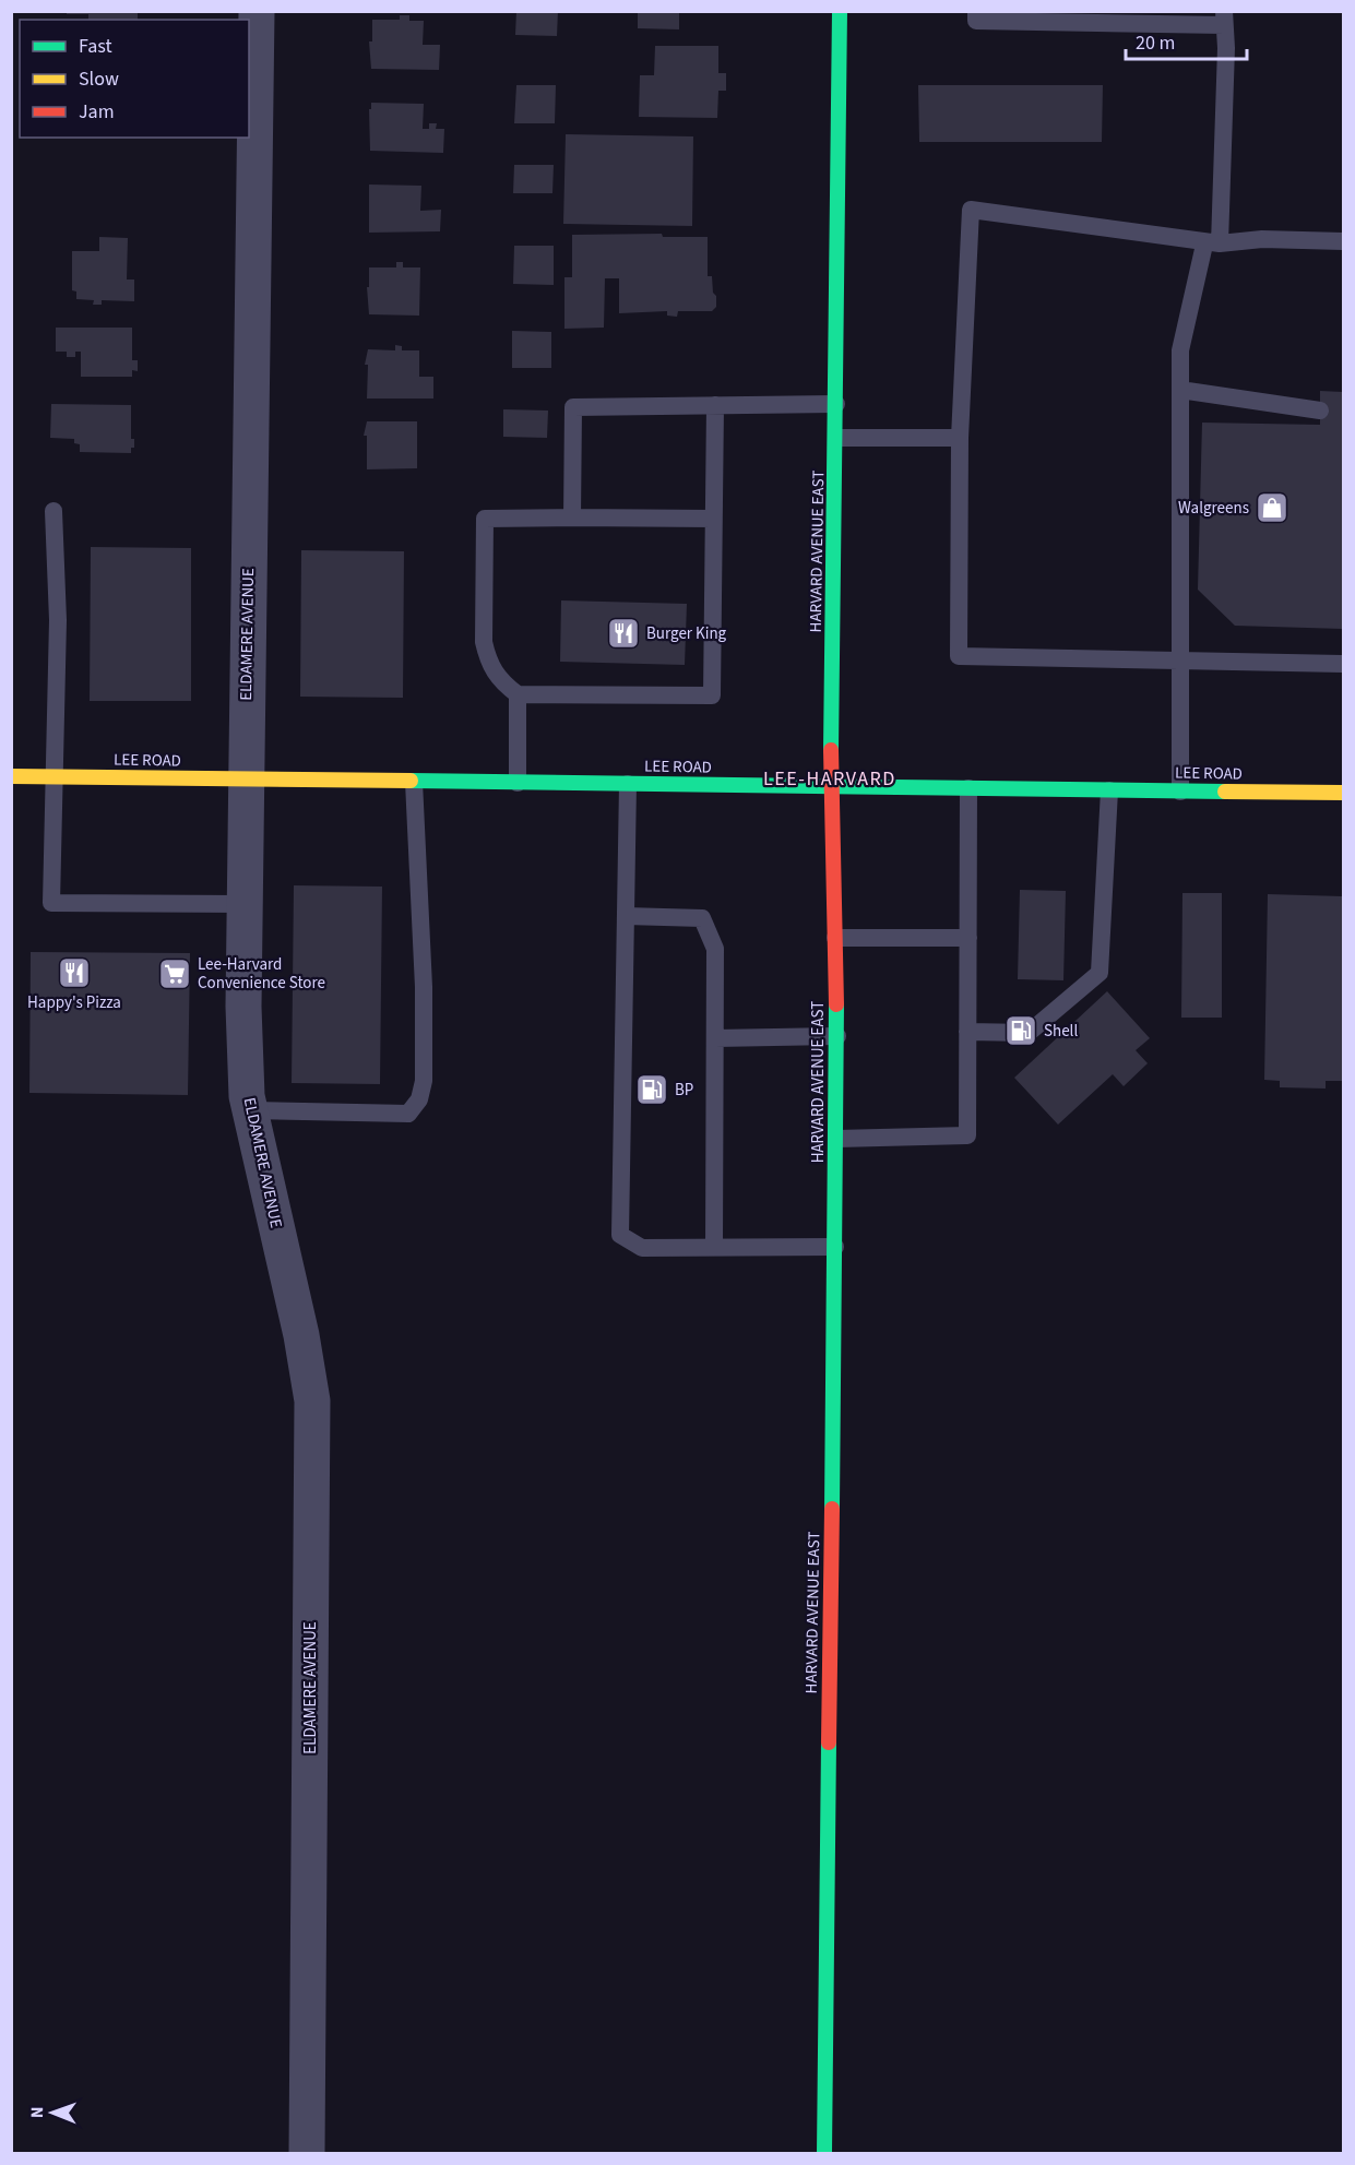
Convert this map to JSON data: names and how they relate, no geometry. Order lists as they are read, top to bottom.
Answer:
{
  "streets": {
    "main road": ["HARVARD AVENUE EAST", "LEE ROAD"],
    "street": ["ELDAMERE AVENUE"]
  },
  "crossings": [
    ["HARVARD AVENUE EAST", "LEE ROAD"],
    ["ELDAMERE AVENUE", "LEE ROAD"]
  ],
  "districts": ["LEE-HARVARD"],
  "places": {
    "shop": ["Walgreens"],
    "restaurant": ["Burger King", "Happy's Pizza"],
    "supermarket": ["Lee-Harvard Convenience Store"],
    "fuel station": ["Shell", "BP"]
  },
  "legend": ["Fast", "Slow", "Jam"],
  "scale_bar": "20 m",
  "north": "left"
}
